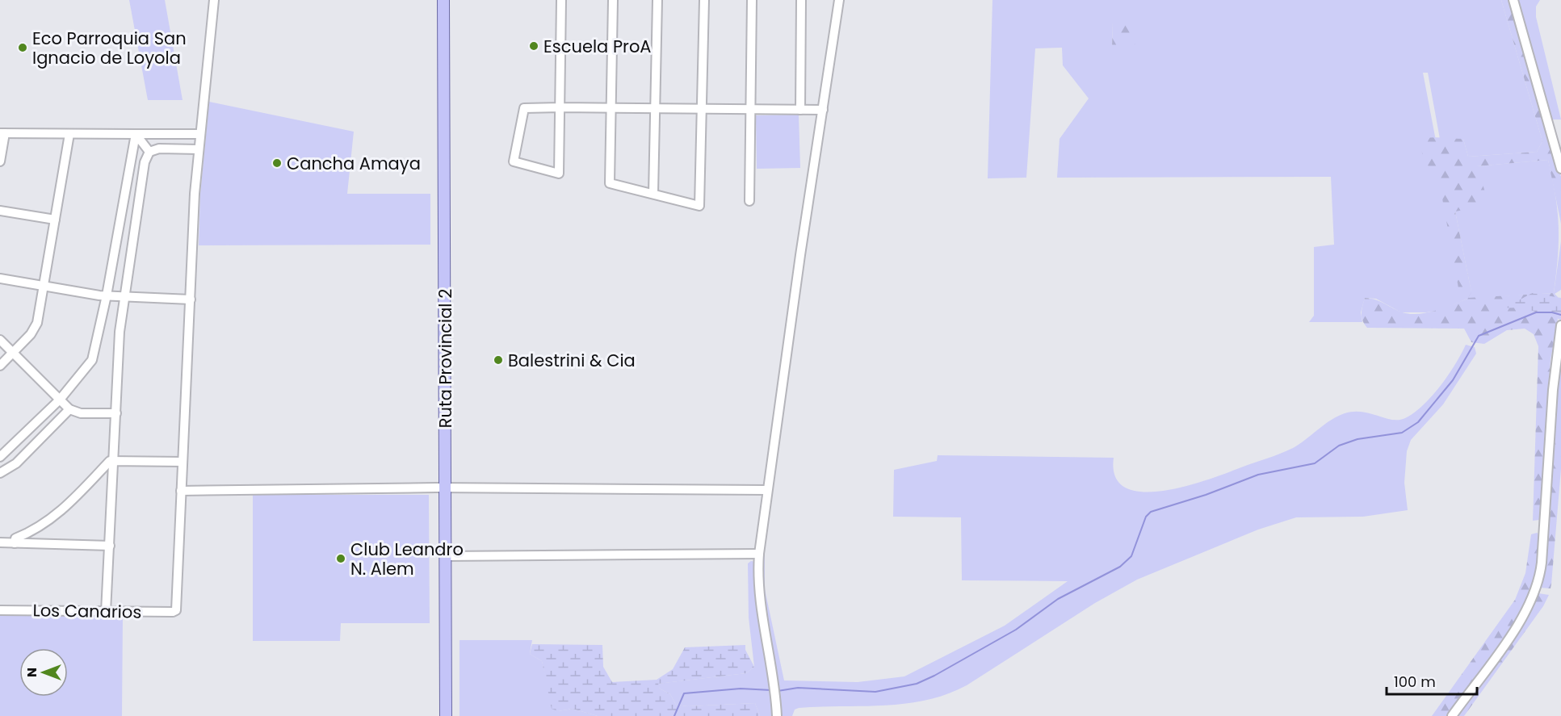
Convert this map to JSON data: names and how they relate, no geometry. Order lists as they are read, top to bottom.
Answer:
{
  "streets": {
    "main road": ["Ruta Provincial 2"],
    "street": ["Los Canarios"]
  },
  "places": [
    "Escuela ProA",
    "Eco Parroquia San Ignacio de Loyola",
    "Cancha Amaya",
    "Balestrini & Cia",
    "Club Leandro N. Alem"
  ],
  "scale_bar": "100 m",
  "north": "left"
}
